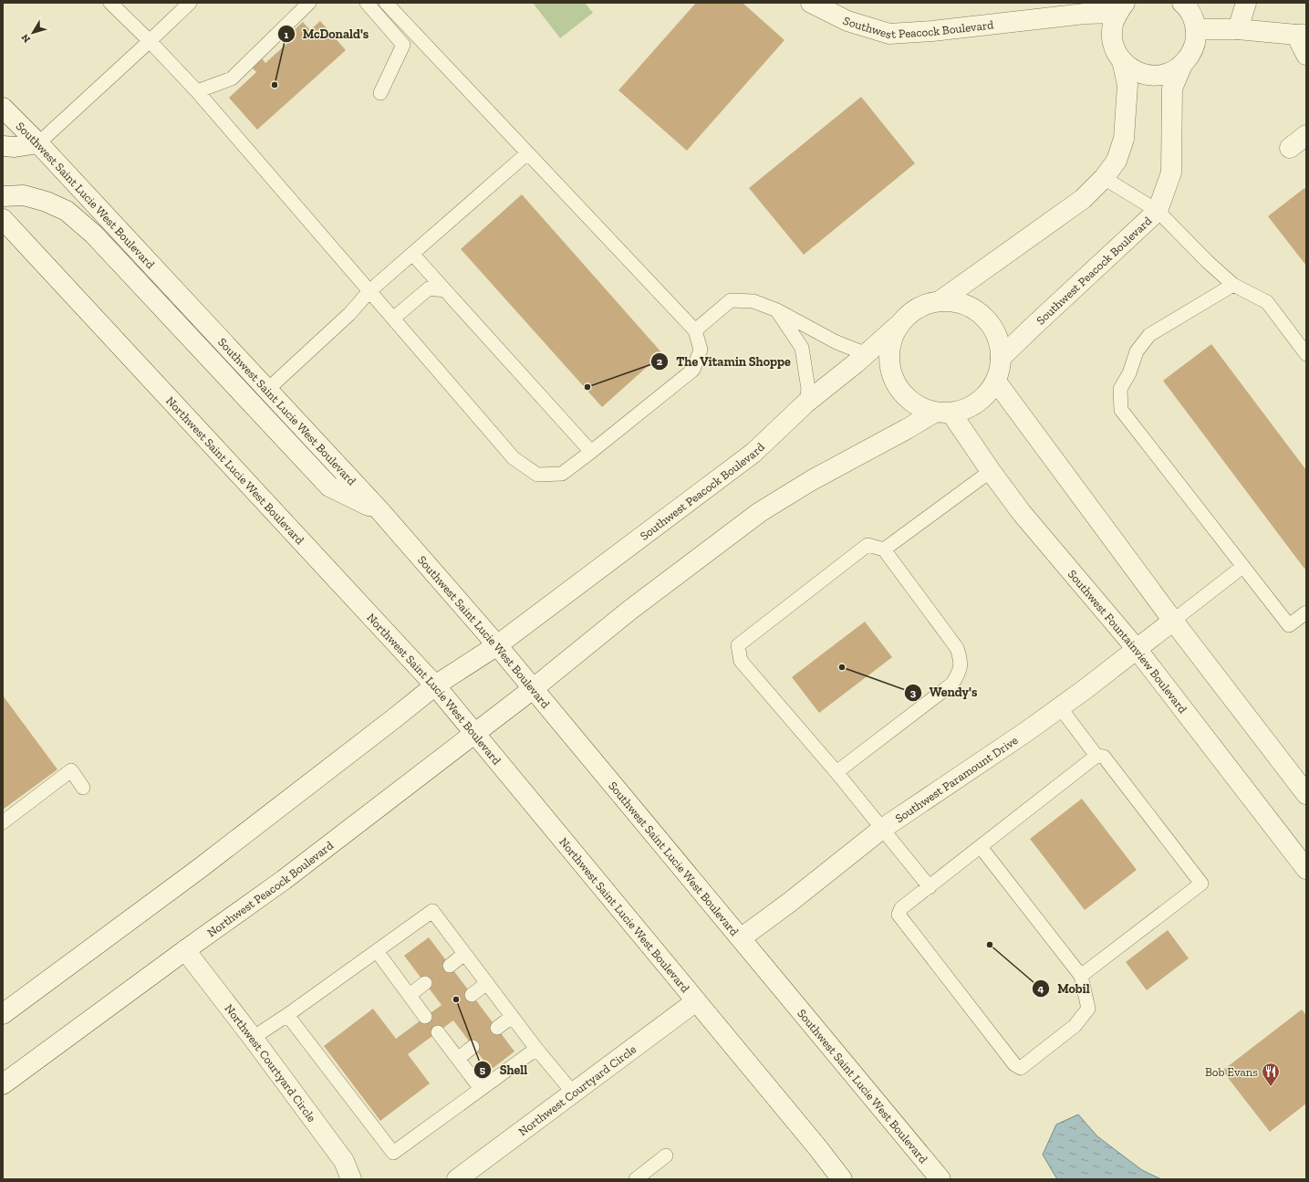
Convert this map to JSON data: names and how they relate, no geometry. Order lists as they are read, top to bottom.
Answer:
{
  "streets": {
    "street": [
      "Southwest Peacock Boulevard",
      "Southwest Saint Lucie West Boulevard",
      "Northwest Saint Lucie West Boulevard",
      "Southwest Fountainview Boulevard",
      "Southwest Paramount Drive",
      "Northwest Peacock Boulevard",
      "Northwest Courtyard Circle"
    ]
  },
  "crossings": [
    ["Southwest Peacock Boulevard", "Southwest Saint Lucie West Boulevard"],
    ["Southwest Peacock Boulevard", "Southwest Fountainview Boulevard"],
    ["Southwest Saint Lucie West Boulevard", "Southwest Paramount Drive"],
    ["Southwest Saint Lucie West Boulevard", "Northwest Peacock Boulevard"],
    ["Northwest Saint Lucie West Boulevard", "Northwest Peacock Boulevard"],
    ["Northwest Saint Lucie West Boulevard", "Northwest Courtyard Circle"],
    ["Southwest Fountainview Boulevard", "Southwest Paramount Drive"],
    ["Northwest Peacock Boulevard", "Northwest Courtyard Circle"]
  ],
  "places": {
    "other": [
      "McDonald's",
      "The Vitamin Shoppe",
      "Wendy's",
      "Mobil",
      "Shell"
    ],
    "restaurant": ["Bob Evans"]
  },
  "north": "bottom left"
}
